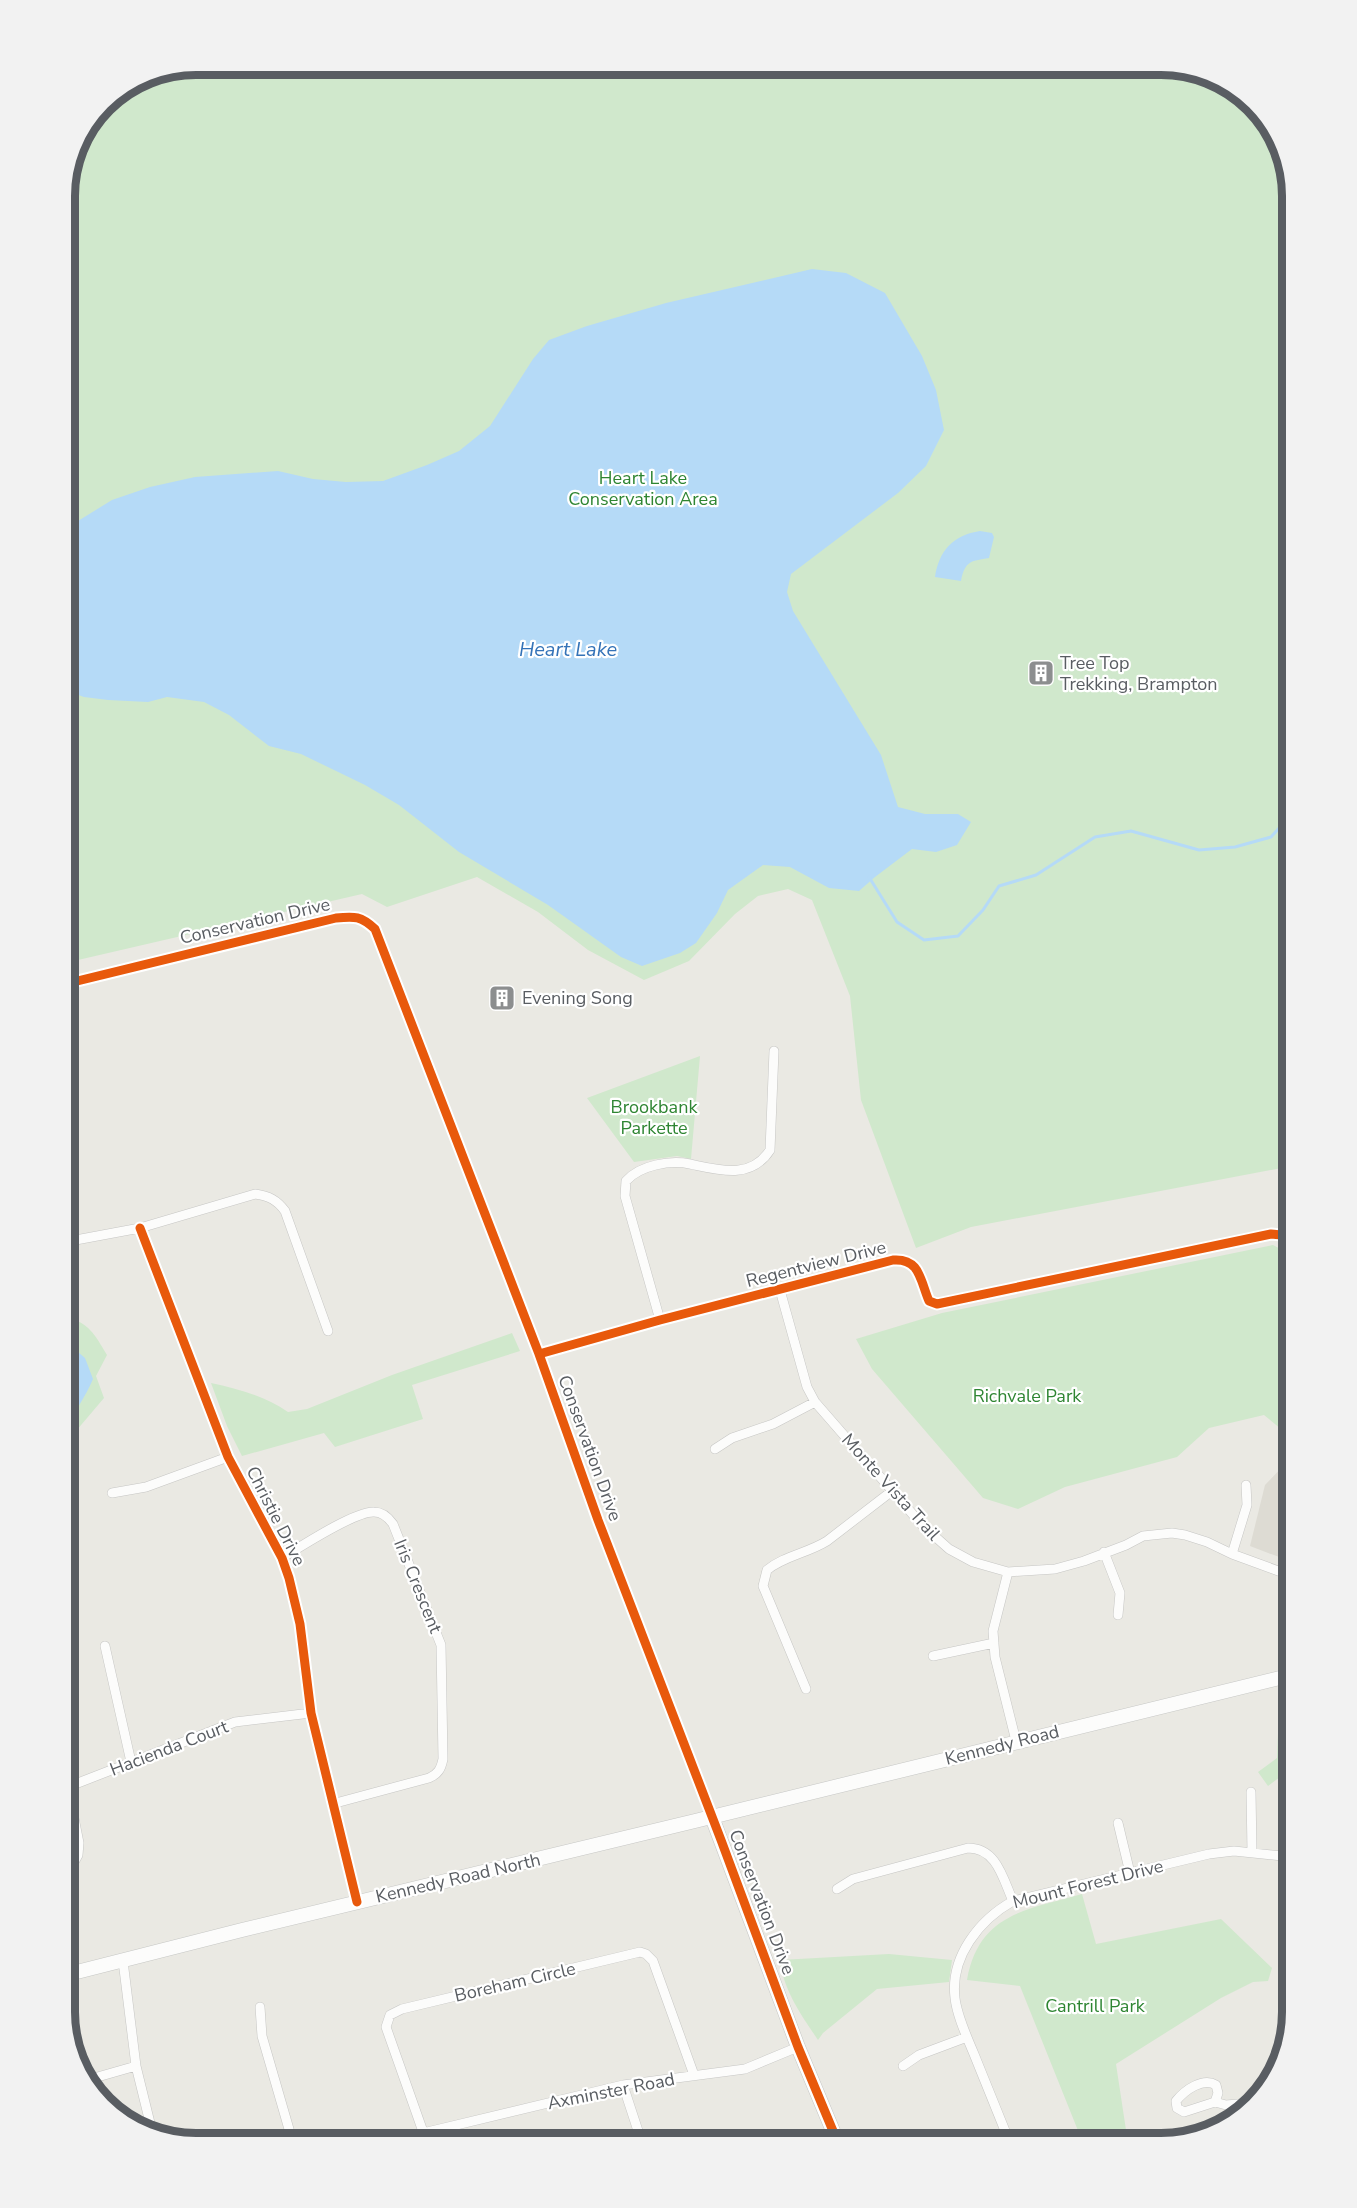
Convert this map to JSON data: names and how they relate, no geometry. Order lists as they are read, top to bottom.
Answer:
{
  "streets": {
    "main road": ["Conservation Drive", "Kennedy Road", "Kennedy Road North"],
    "street": [
      "Regentview Drive",
      "Monte Vista Trail",
      "Christie Drive",
      "Iris Crescent",
      "Hacienda Court",
      "Mount Forest Drive",
      "Boreham Circle",
      "Axminster Road"
    ]
  },
  "crossings": [
    ["Conservation Drive", "Regentview Drive"],
    ["Conservation Drive", "Kennedy Road"],
    ["Conservation Drive", "Kennedy Road North"],
    ["Conservation Drive", "Axminster Road"],
    ["Regentview Drive", "Monte Vista Trail"],
    ["Christie Drive", "Iris Crescent"],
    ["Christie Drive", "Hacienda Court"],
    ["Christie Drive", "Kennedy Road North"],
    ["Kennedy Road", "Kennedy Road North"],
    ["Boreham Circle", "Axminster Road"]
  ],
  "water": ["Heart Lake"],
  "parks": [
    "Heart Lake Conservation Area",
    "Brookbank Parkette",
    "Richvale Park",
    "Cantrill Park"
  ],
  "places": {
    "building": ["Tree Top Trekking, Brampton", "Evening Song"]
  }
}
